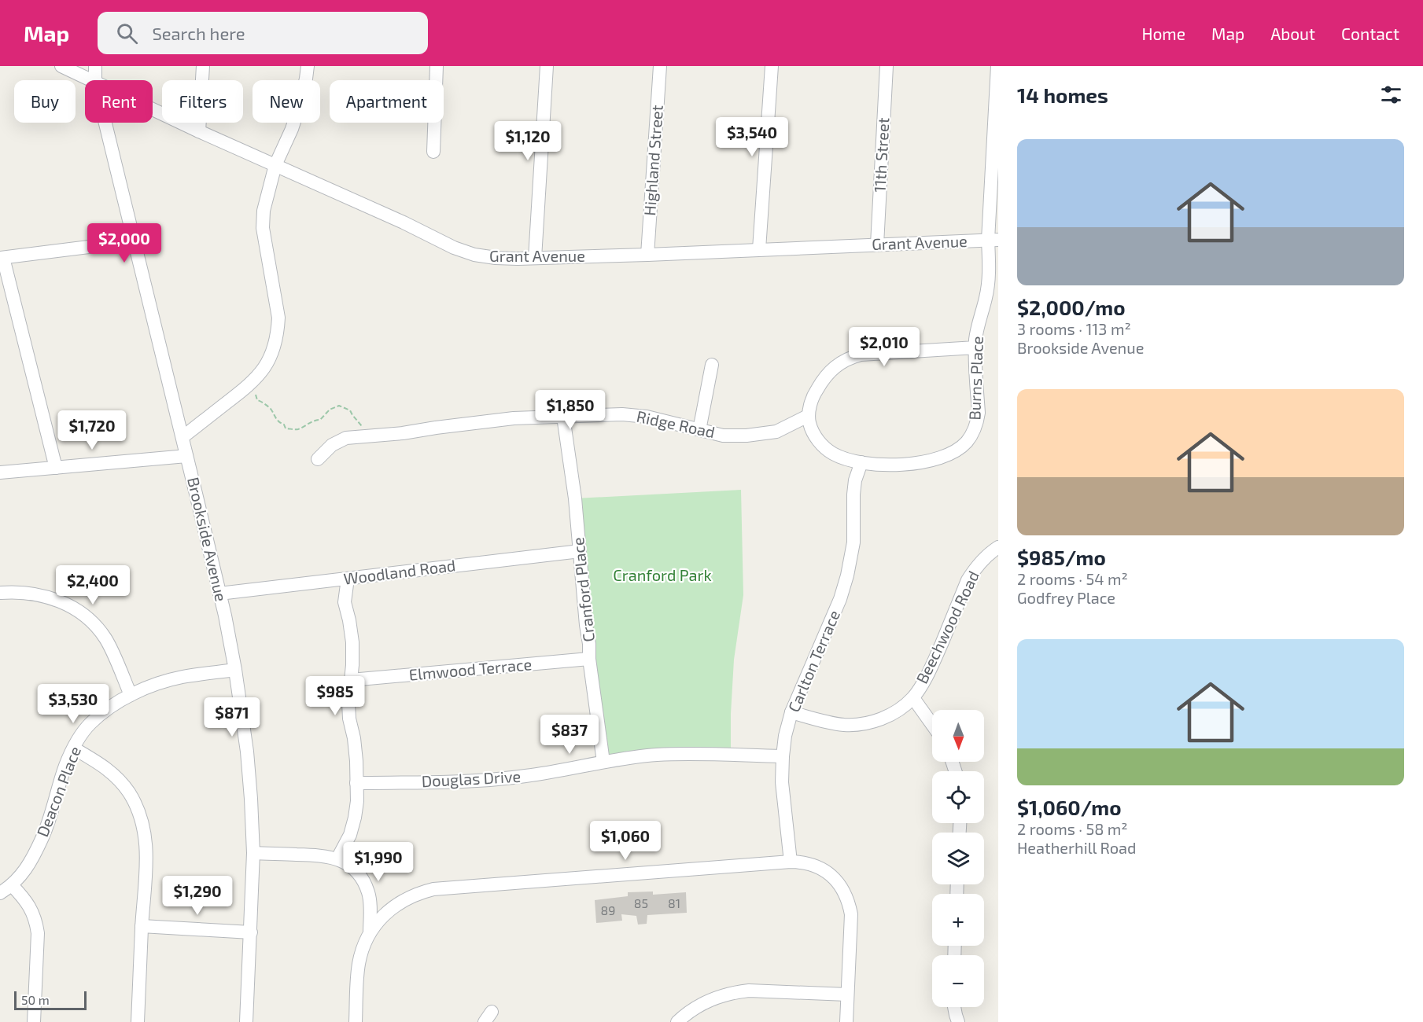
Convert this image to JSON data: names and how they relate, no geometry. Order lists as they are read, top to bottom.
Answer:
{
  "streets": {
    "street": [
      "11th Street",
      "Highland Street",
      "Grant Avenue",
      "Burns Place",
      "Ridge Road",
      "Brookside Avenue",
      "Woodland Road",
      "Cranford Place",
      "Beechwood Road",
      "Carlton Terrace",
      "Elmwood Terrace",
      "Douglas Drive",
      "Deacon Place"
    ]
  },
  "crossings": [
    ["11th Street", "Grant Avenue"],
    ["Highland Street", "Grant Avenue"],
    ["Grant Avenue", "Burns Place"],
    ["Burns Place", "Ridge Road"],
    ["Burns Place", "Carlton Terrace"],
    ["Ridge Road", "Cranford Place"],
    ["Ridge Road", "Carlton Terrace"],
    ["Brookside Avenue", "Woodland Road"],
    ["Brookside Avenue", "Deacon Place"],
    ["Woodland Road", "Cranford Place"],
    ["Cranford Place", "Elmwood Terrace"],
    ["Cranford Place", "Douglas Drive"],
    ["Beechwood Road", "Carlton Terrace"],
    ["Carlton Terrace", "Douglas Drive"]
  ],
  "parks": ["Cranford Park"],
  "house_numbers": ["85", "81", "89"],
  "scale_bar": "50 m",
  "north": "bottom",
  "page": {
    "header": "Map",
    "search": "Search here",
    "nav": [
      "Home",
      "Map",
      "About",
      "Contact"
    ],
    "heading": "14 homes",
    "chip": [
      "Buy",
      "Rent",
      "Filters",
      "New",
      "Apartment"
    ],
    "price": [
      "$3,540",
      "$1,120",
      "$2,000",
      "$2,010",
      "$1,850",
      "$1,720",
      "$2,400",
      "$985",
      "$3,530",
      "$871",
      "$837",
      "$1,060",
      "$1,990",
      "$1,290"
    ],
    "list": [
      {
        "name": "$2,000/mo",
        "note": "3 rooms · 113 m² · Brookside Avenue"
      },
      {
        "name": "$985/mo",
        "note": "2 rooms · 54 m² · Godfrey Place"
      },
      {
        "name": "$1,060/mo",
        "note": "2 rooms · 58 m² · Heatherhill Road"
      }
    ],
    "map_buttons": ["+", "−"],
    "scale": "50 m"
  }
}
